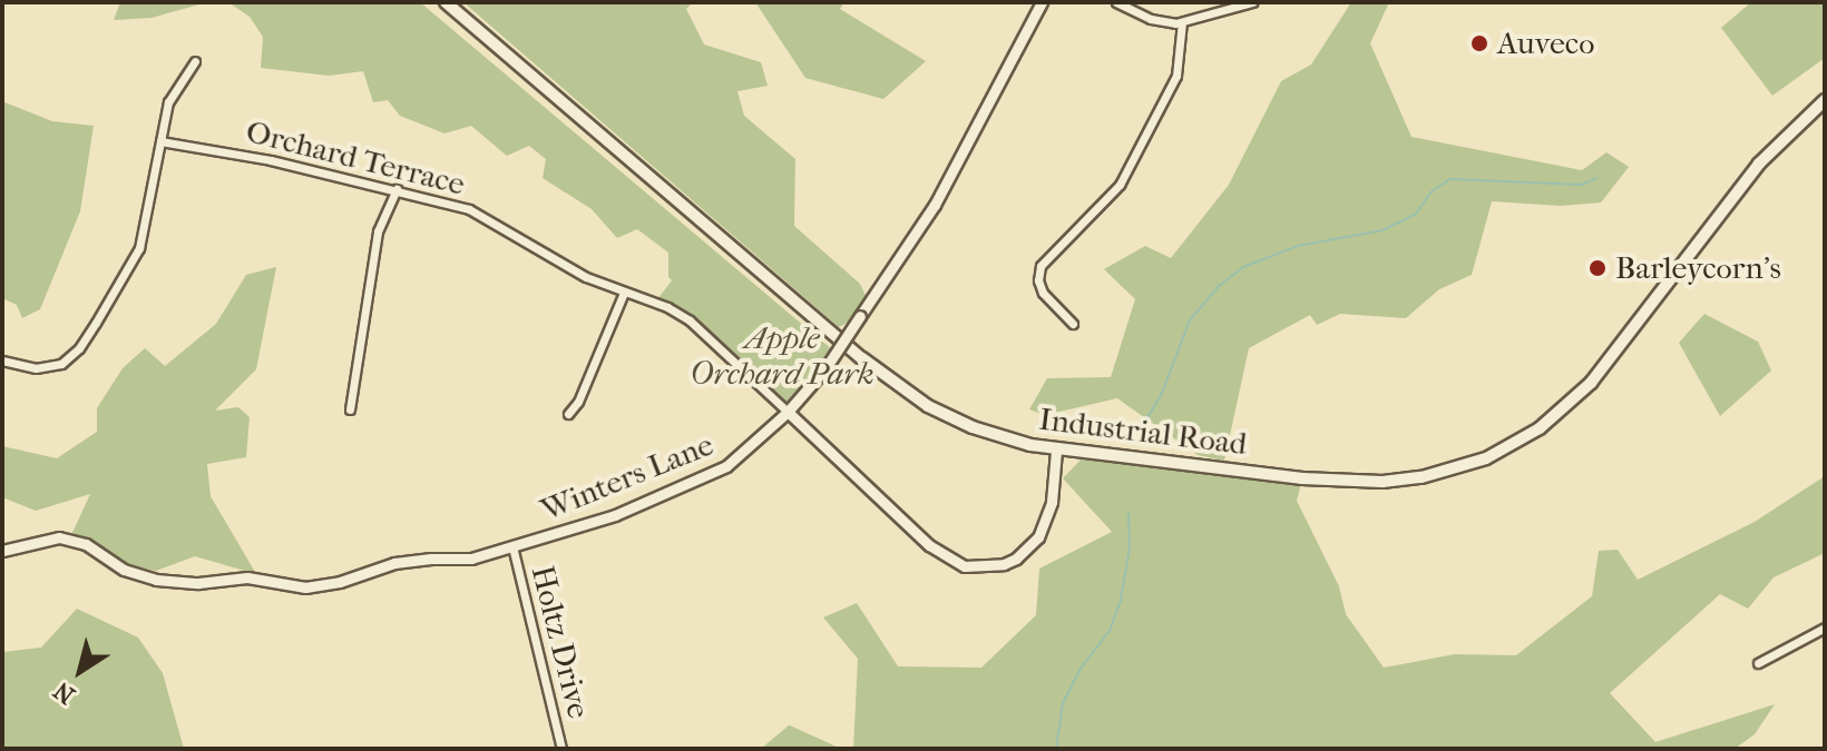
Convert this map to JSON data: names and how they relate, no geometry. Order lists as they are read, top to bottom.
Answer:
{
  "streets": {
    "main road": ["Industrial Road"],
    "street": ["Orchard Terrace", "Winters Lane", "Holtz Drive"]
  },
  "crossings": [
    ["Orchard Terrace", "Winters Lane"],
    ["Winters Lane", "Holtz Drive"]
  ],
  "parks": ["Apple Orchard Park"],
  "places": ["Auveco", "Barleycorn’s"],
  "north": "bottom left"
}
